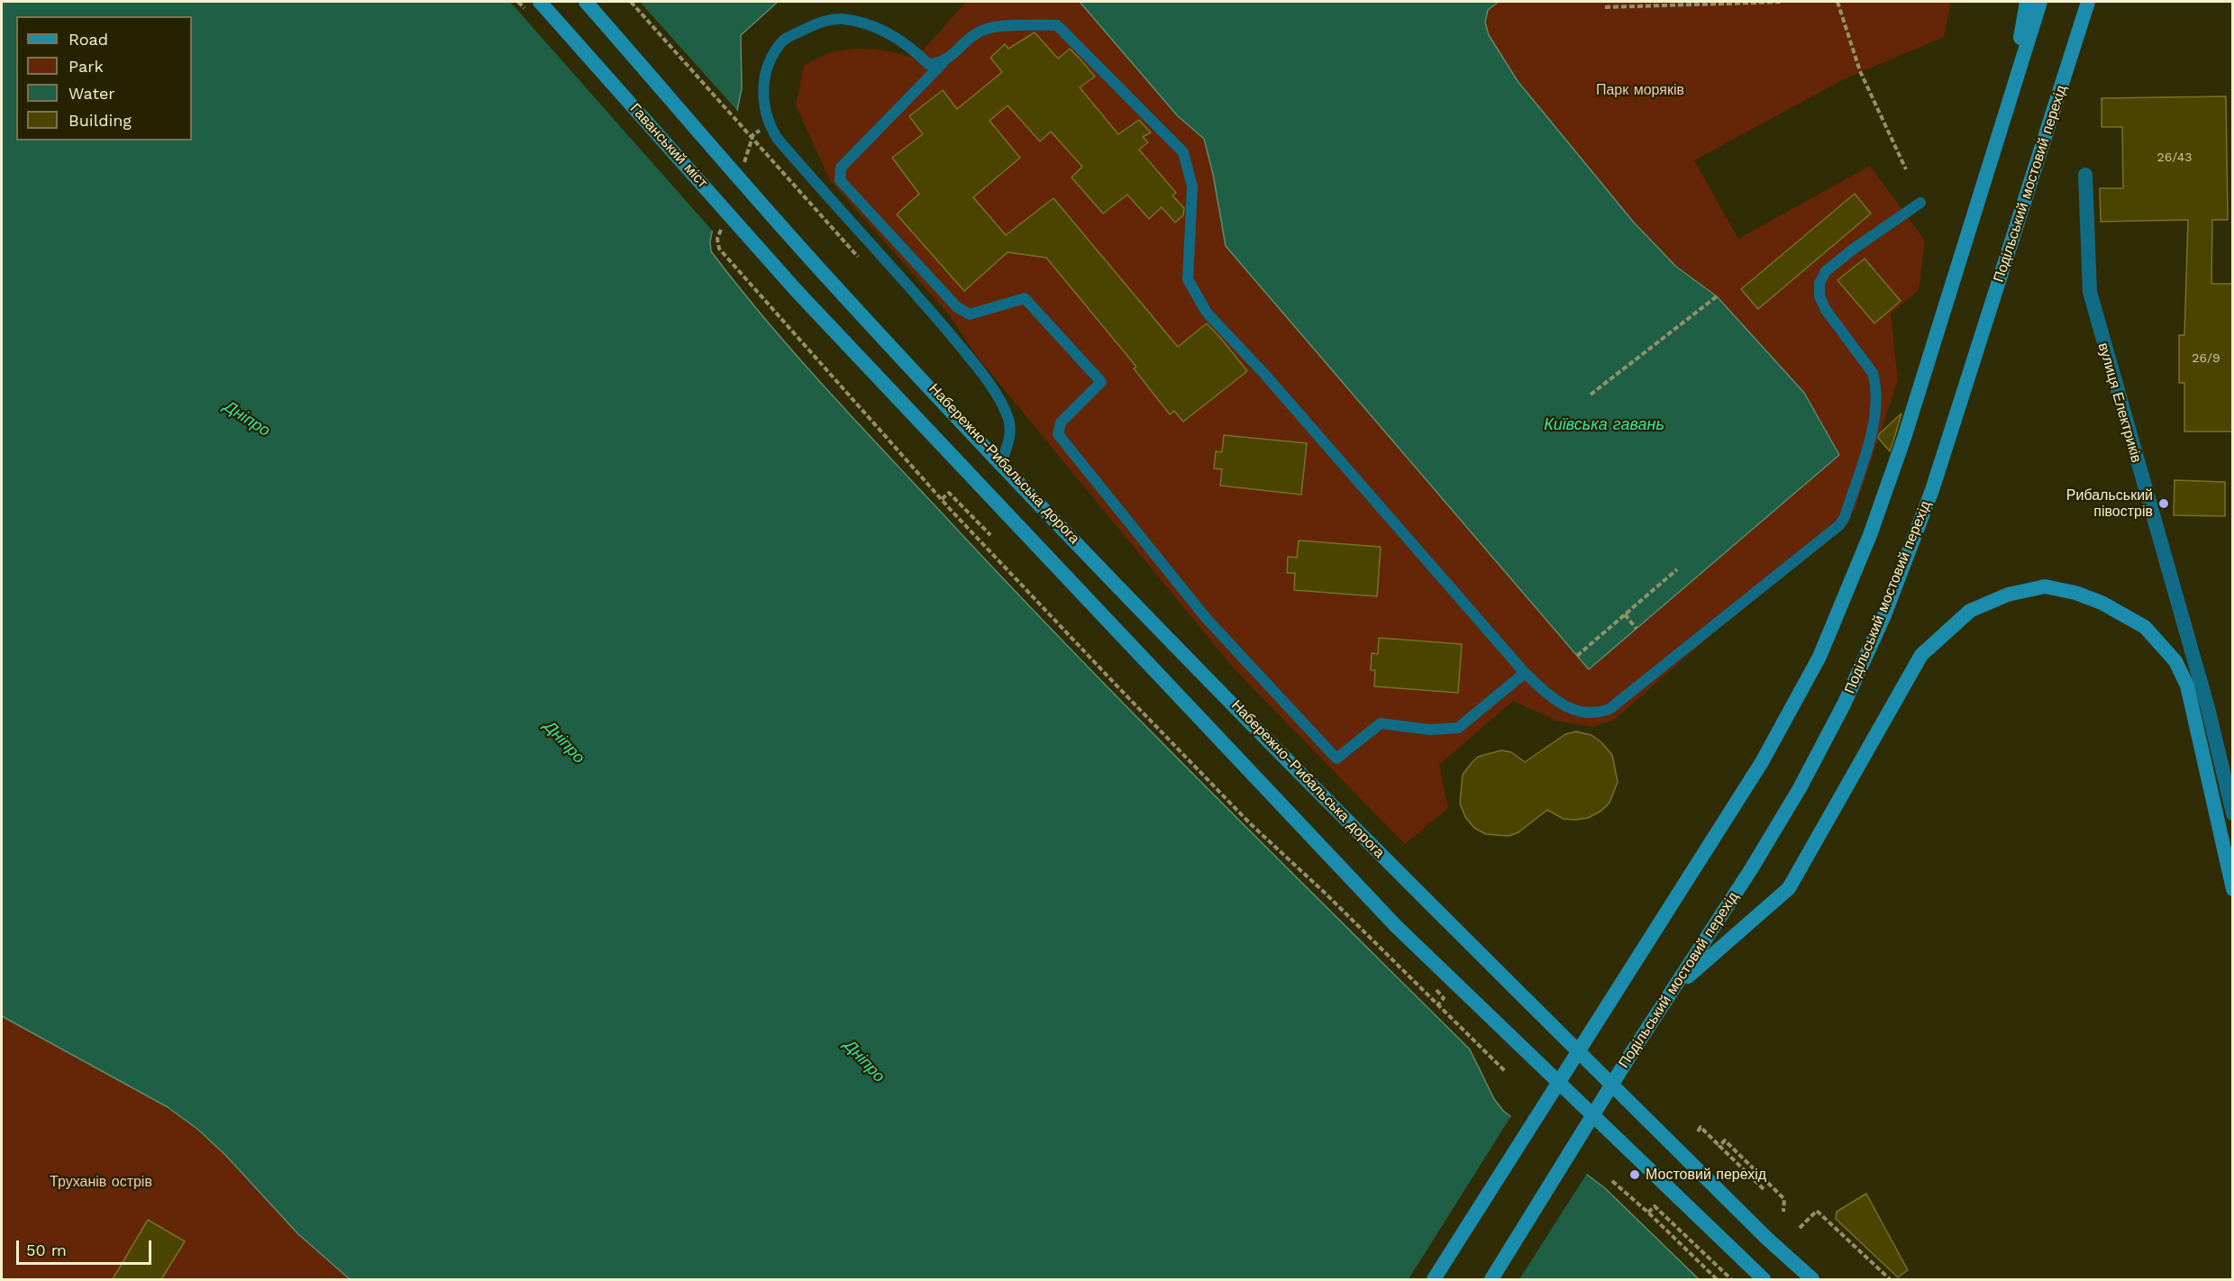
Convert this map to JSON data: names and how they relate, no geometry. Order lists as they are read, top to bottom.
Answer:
{
  "streets": {
    "main road": ["Гаванський міст", "Подільський мостовий перехід", "Набережно-Рибальська дорога"],
    "street": ["вулиця Електриків"]
  },
  "water": ["Дніпро", "Київська гавань"],
  "parks": ["Парк моряків", "Труханів острів"],
  "places": ["Рибальський півострів", "Мостовий перехід"],
  "house_numbers": ["26/43", "26/9"],
  "legend": [
    "Road",
    "Park",
    "Water",
    "Building"
  ],
  "scale_bar": "50 m"
}
